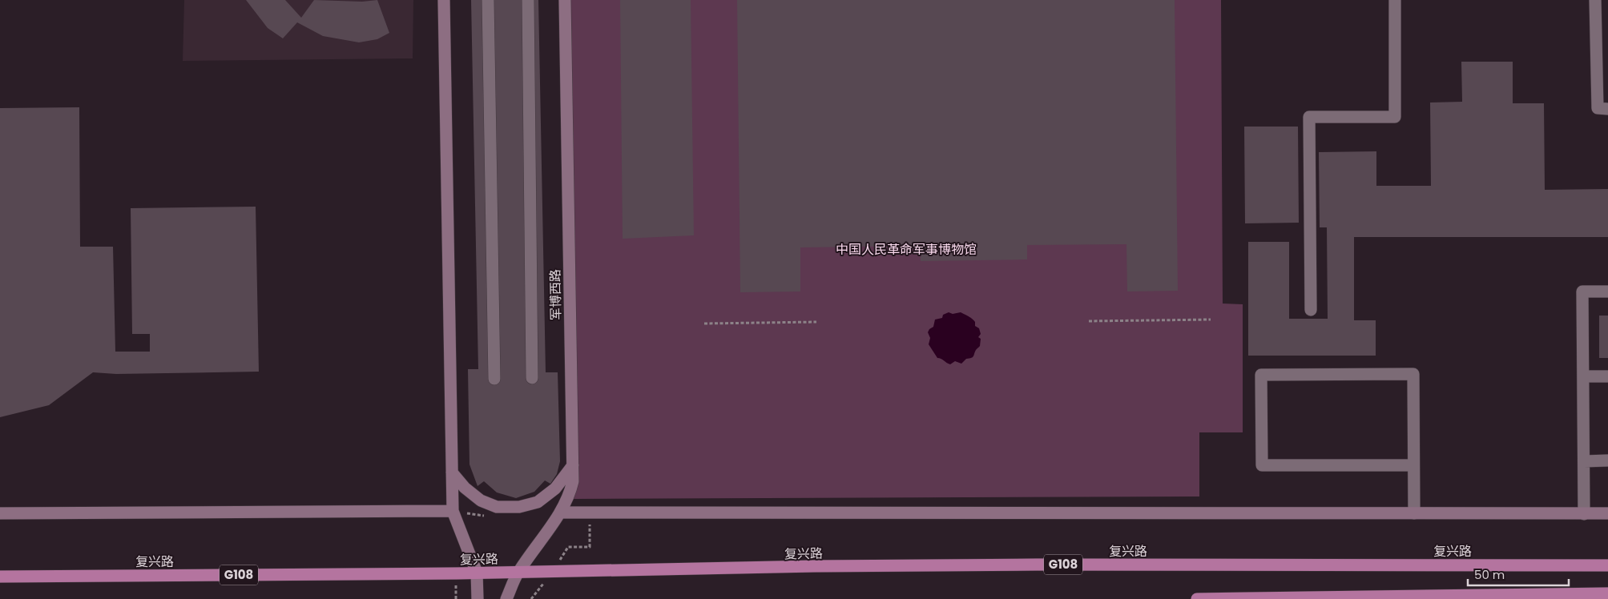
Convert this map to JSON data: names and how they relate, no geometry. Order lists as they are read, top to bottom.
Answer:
{
  "streets": {
    "highway": ["复兴路", "G108"],
    "street": ["军博西路"]
  },
  "crossings": [
    ["军博西路", "复兴路"]
  ],
  "parks": ["中国人民革命军事博物馆"],
  "scale_bar": "50 m"
}
